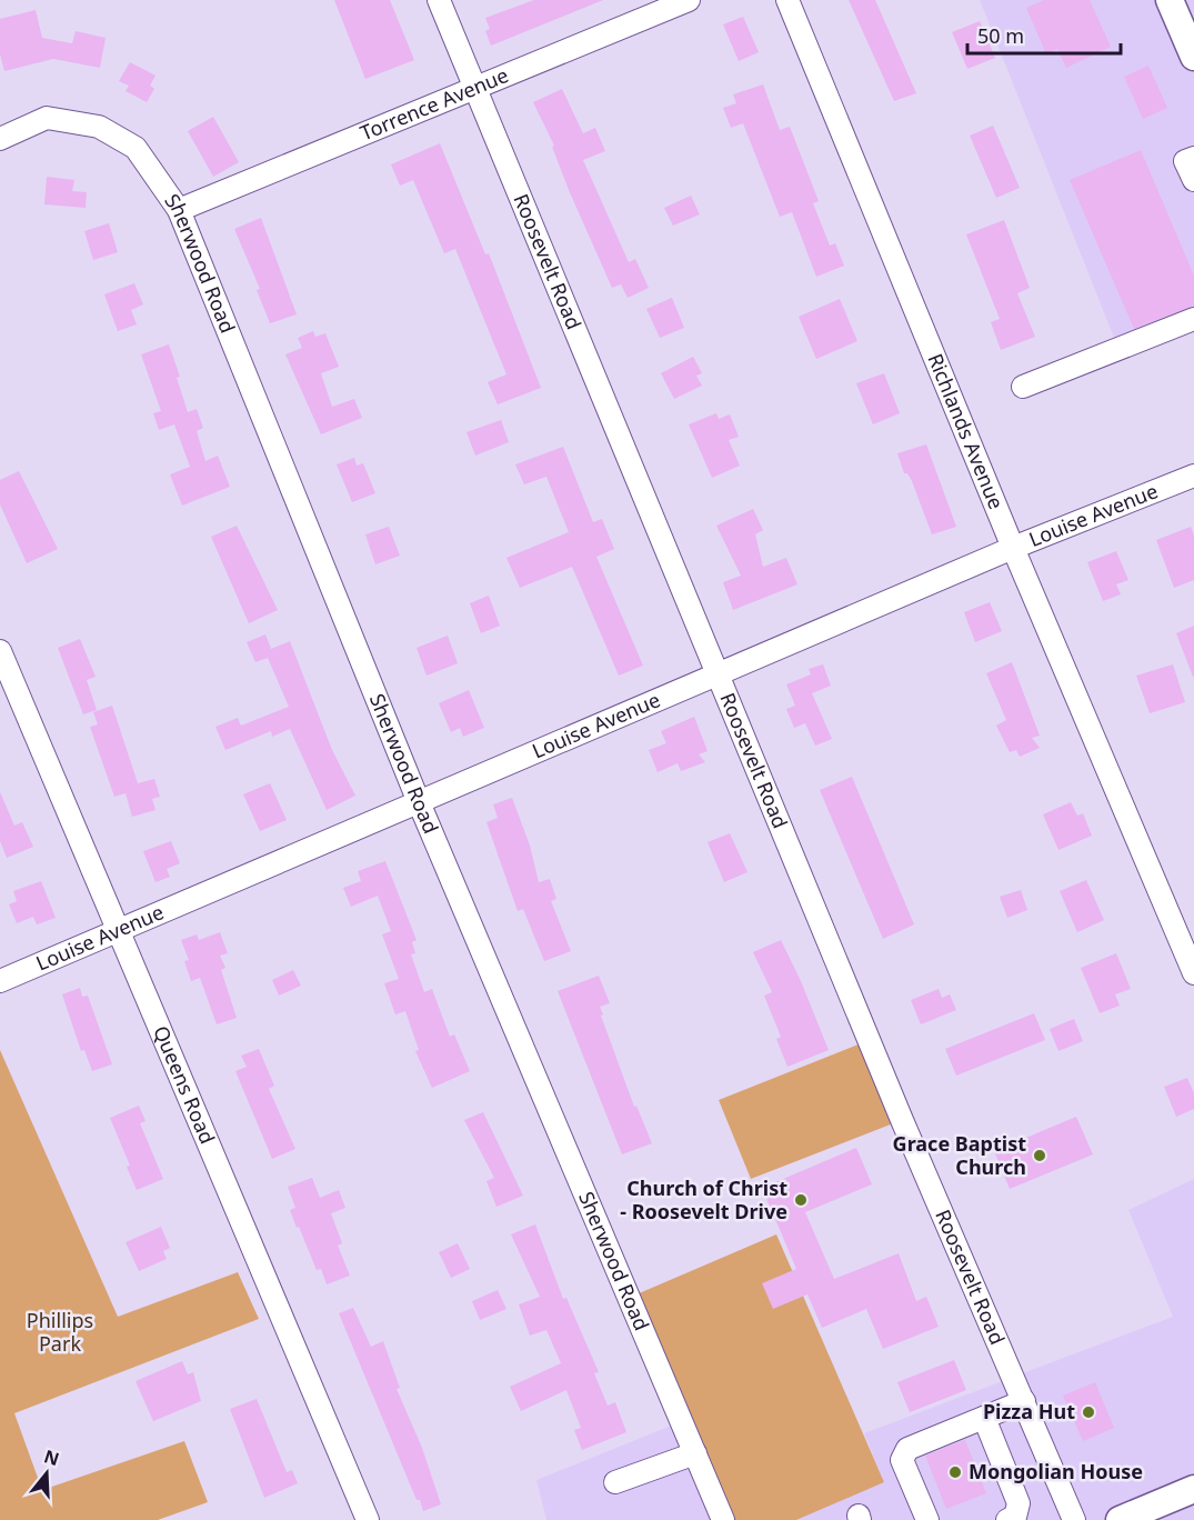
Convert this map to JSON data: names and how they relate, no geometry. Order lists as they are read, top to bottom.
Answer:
{
  "streets": {
    "street": [
      "Torrence Avenue",
      "Roosevelt Road",
      "Sherwood Road",
      "Richlands Avenue",
      "Louise Avenue",
      "Queens Road"
    ]
  },
  "crossings": [
    ["Torrence Avenue", "Roosevelt Road"],
    ["Torrence Avenue", "Sherwood Road"],
    ["Roosevelt Road", "Louise Avenue"],
    ["Sherwood Road", "Louise Avenue"],
    ["Richlands Avenue", "Louise Avenue"],
    ["Louise Avenue", "Queens Road"]
  ],
  "parks": ["Phillips Park"],
  "places": [
    "Grace Baptist Church",
    "Church of Christ - Roosevelt Drive",
    "Pizza Hut",
    "Mongolian House"
  ],
  "scale_bar": "50 m",
  "north": "top"
}
